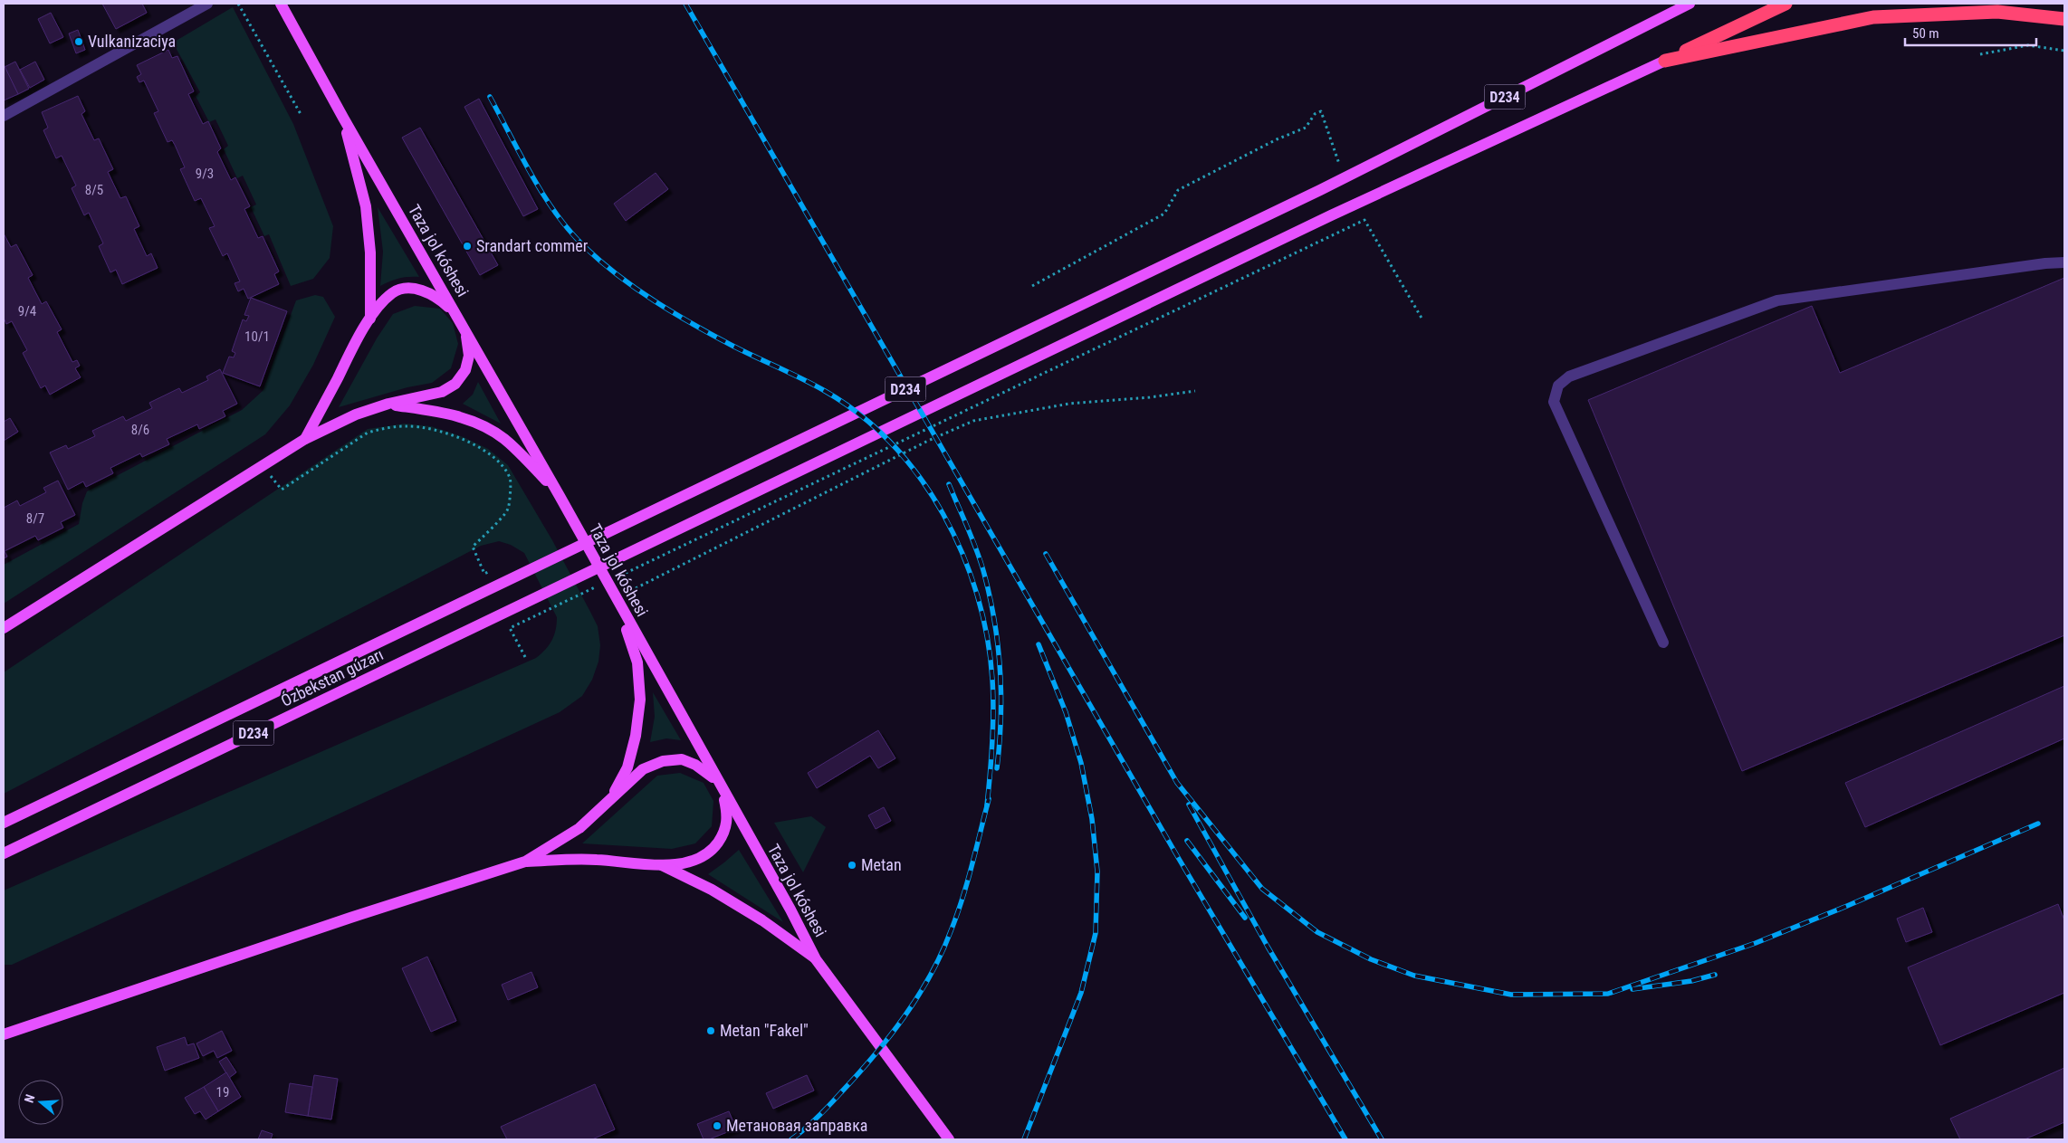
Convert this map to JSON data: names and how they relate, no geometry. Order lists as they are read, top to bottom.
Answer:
{
  "streets": {
    "main road": ["D234", "Taza jol kóshesi", "Ózbekstan gúzarı"]
  },
  "places": [
    "Vulkanizaciya",
    "Srandart commer",
    "Metan",
    "Metan \"Fakel\"",
    "Метановая заправка"
  ],
  "house_numbers": [
    "9/3",
    "8/5",
    "9/4",
    "10/1",
    "8/6",
    "8/7",
    "19"
  ],
  "scale_bar": "50 m",
  "north": "left"
}
